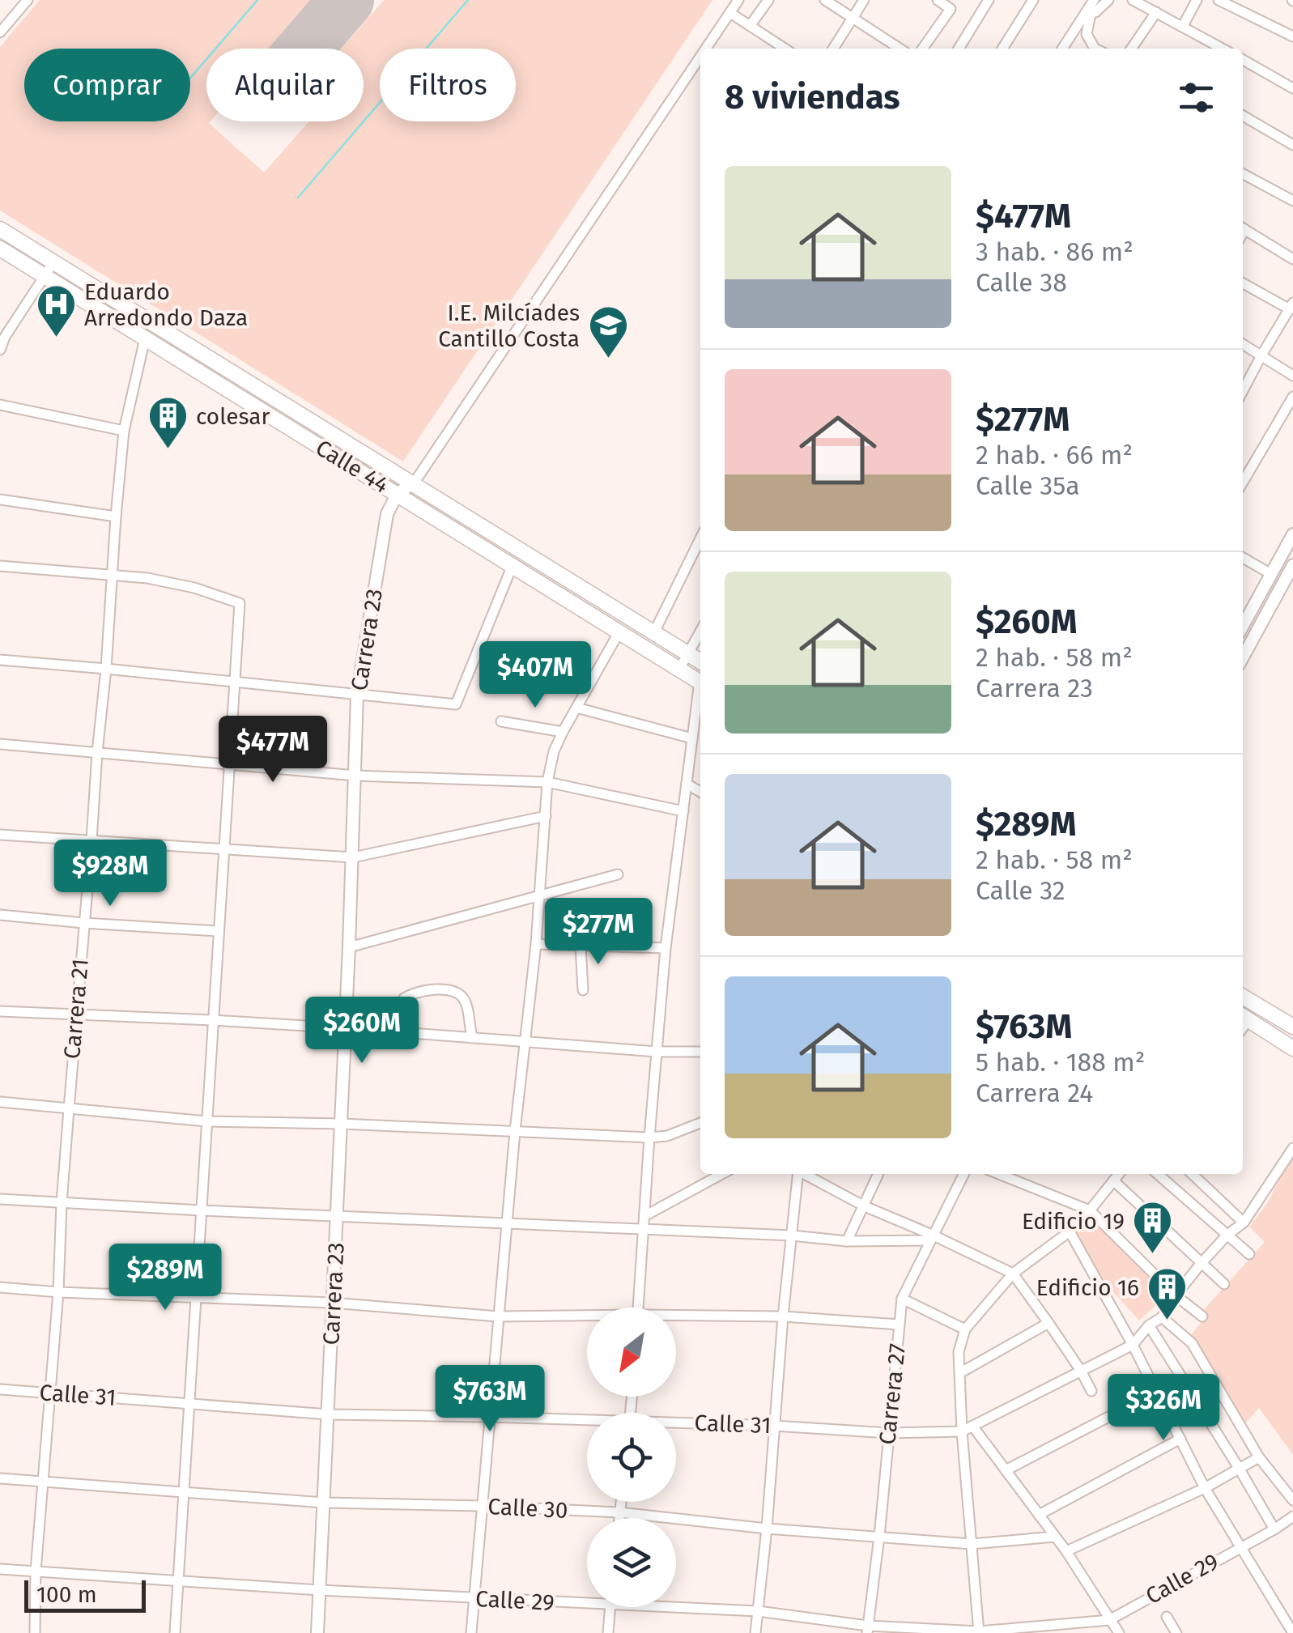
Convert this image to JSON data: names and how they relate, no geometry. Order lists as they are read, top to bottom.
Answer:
{
  "streets": {
    "main road": ["Calle 44"],
    "street": [
      "Carrera 23",
      "Carrera 21",
      "Carrera 27",
      "Calle 31",
      "Calle 30",
      "Calle 29"
    ]
  },
  "crossings": [
    ["Calle 44", "Carrera 23"],
    ["Calle 44", "Carrera 21"],
    ["Carrera 23", "Calle 31"],
    ["Carrera 23", "Calle 30"],
    ["Carrera 23", "Calle 29"],
    ["Carrera 21", "Calle 31"],
    ["Carrera 21", "Calle 30"],
    ["Carrera 21", "Calle 29"],
    ["Carrera 27", "Calle 31"],
    ["Carrera 27", "Calle 30"],
    ["Carrera 27", "Calle 29"]
  ],
  "places": {
    "hospital": ["Eduardo Arredondo Daza"],
    "school or university": ["I.E. Milcíades Cantillo Costa"],
    "building": ["colesar", "Edificio 19", "Edificio 16"]
  },
  "scale_bar": "100 m",
  "north": "bottom left",
  "page": {
    "chip": ["Comprar", "Alquilar", "Filtros"],
    "heading": "8 viviendas",
    "list": [
      {
        "name": "$477M",
        "note": "3 hab. · 86 m² · Calle 38"
      },
      {
        "name": "$277M",
        "note": "2 hab. · 66 m² · Calle 35a"
      },
      {
        "name": "$260M",
        "note": "2 hab. · 58 m² · Carrera 23"
      },
      {
        "name": "$289M",
        "note": "2 hab. · 58 m² · Calle 32"
      },
      {
        "name": "$763M",
        "note": "5 hab. · 188 m² · Carrera 24"
      }
    ],
    "price": [
      "$407M",
      "$477M",
      "$928M",
      "$277M",
      "$260M",
      "$289M",
      "$763M",
      "$326M"
    ],
    "scale": "100 m"
  }
}
